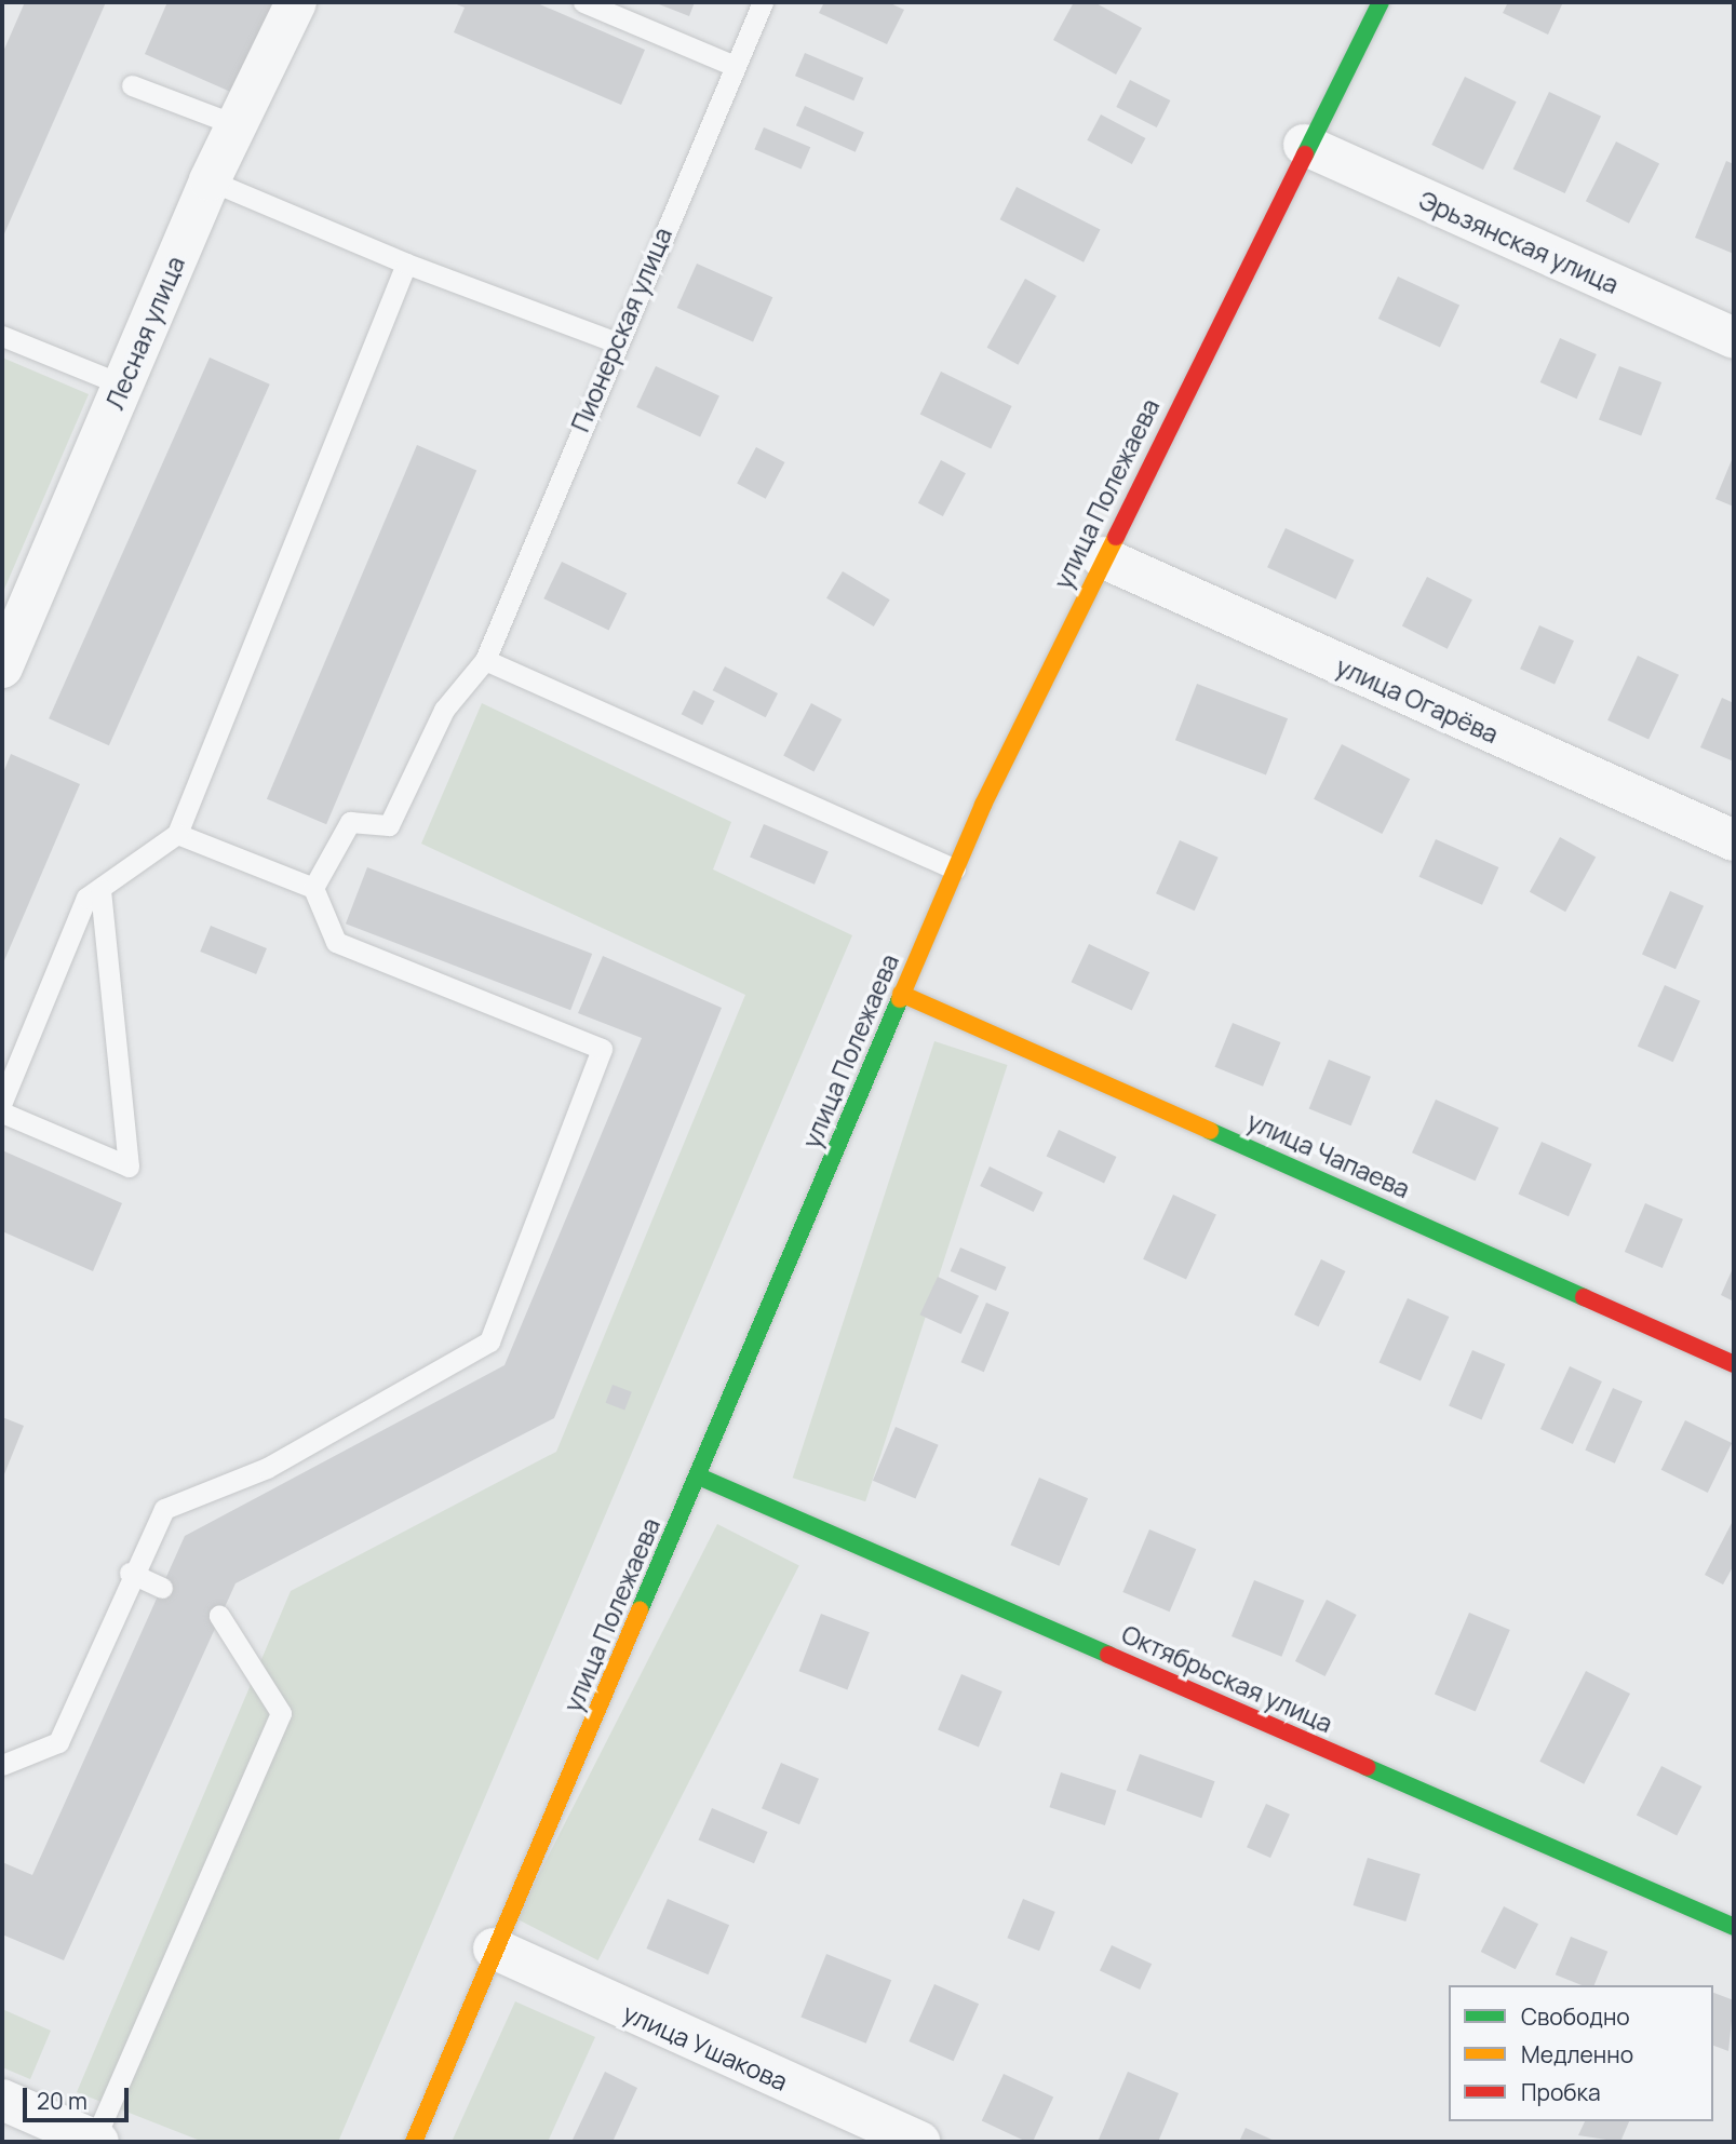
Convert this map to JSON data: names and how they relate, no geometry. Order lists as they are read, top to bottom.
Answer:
{
  "streets": {
    "main road": ["улица Полежаева", "улица Чапаева", "Октябрьская улица"],
    "street": [
      "Эрьзянская улица",
      "Лесная улица",
      "улица Огарёва",
      "улица Ушакова"
    ],
    "lane": ["Пионерская улица"]
  },
  "crossings": [
    ["Эрьзянская улица", "улица Полежаева"],
    ["улица Полежаева", "улица Огарёва"],
    ["улица Полежаева", "улица Чапаева"],
    ["улица Полежаева", "Октябрьская улица"],
    ["улица Полежаева", "улица Ушакова"]
  ],
  "legend": ["Свободно", "Медленно", "Пробка"],
  "scale_bar": "20 m"
}
